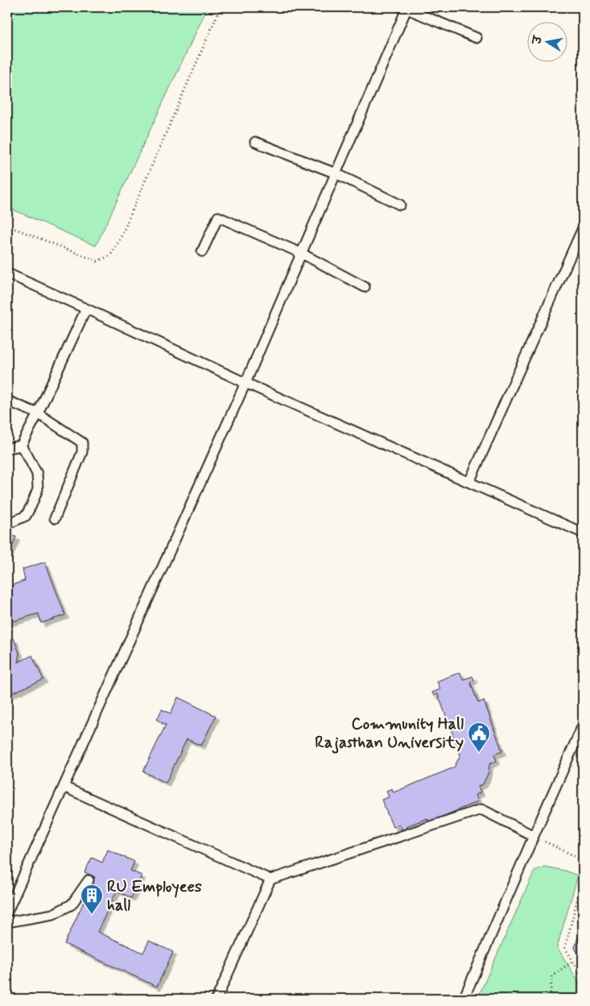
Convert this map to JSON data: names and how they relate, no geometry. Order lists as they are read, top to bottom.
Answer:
{
  "places": {
    "public building": ["Community Hall Rajasthan University"],
    "building": ["RU Employees hall"]
  },
  "north": "left"
}
